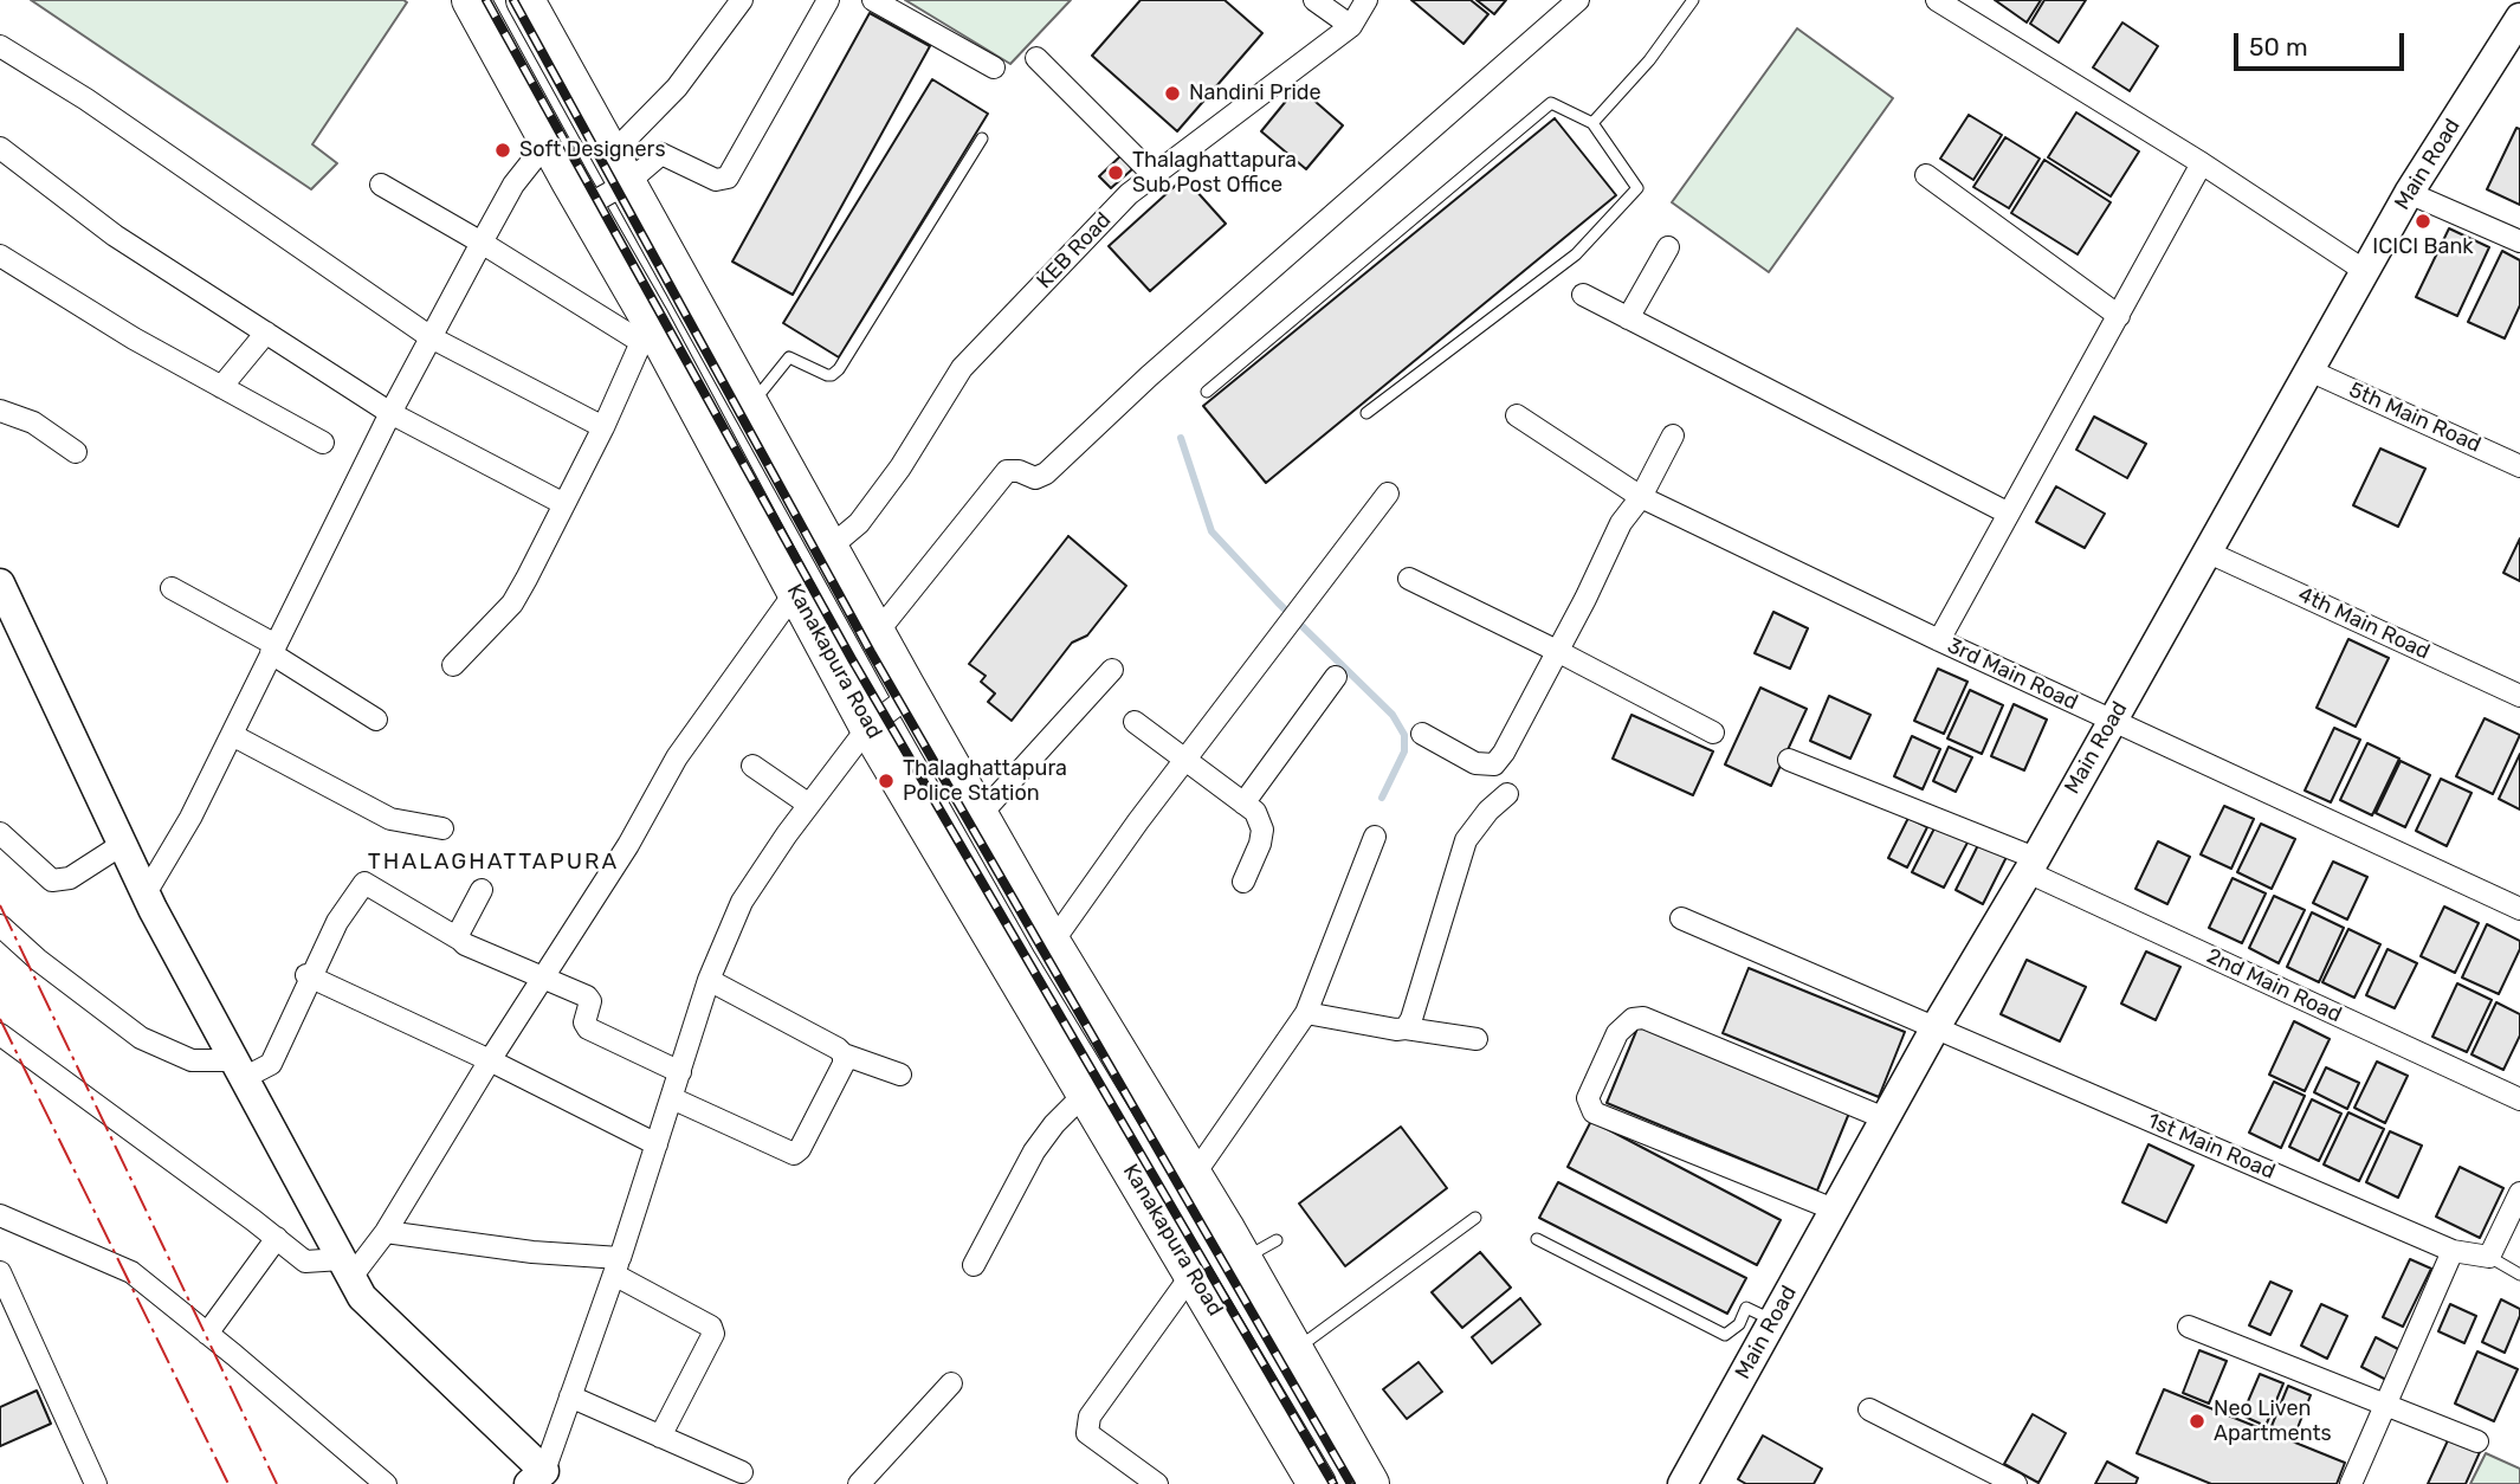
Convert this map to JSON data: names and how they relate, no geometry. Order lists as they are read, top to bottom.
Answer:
{
  "streets": {
    "highway": ["Kanakapura Road"],
    "street": [
      "Main Road",
      "KEB Road",
      "5th Main Road",
      "4th Main Road",
      "3rd Main Road",
      "2nd Main Road",
      "1st Main Road"
    ]
  },
  "crossings": [
    ["Main Road", "5th Main Road"],
    ["Main Road", "4th Main Road"],
    ["Main Road", "3rd Main Road"],
    ["Main Road", "2nd Main Road"],
    ["Main Road", "1st Main Road"]
  ],
  "districts": ["THALAGHATTAPURA"],
  "places": [
    "Nandini Pride",
    "Soft Designers",
    "Thalaghattapura Sub Post Office",
    "ICICI Bank",
    "Thalaghattapura Police Station",
    "Neo Liven Apartments"
  ],
  "scale_bar": "50 m"
}
